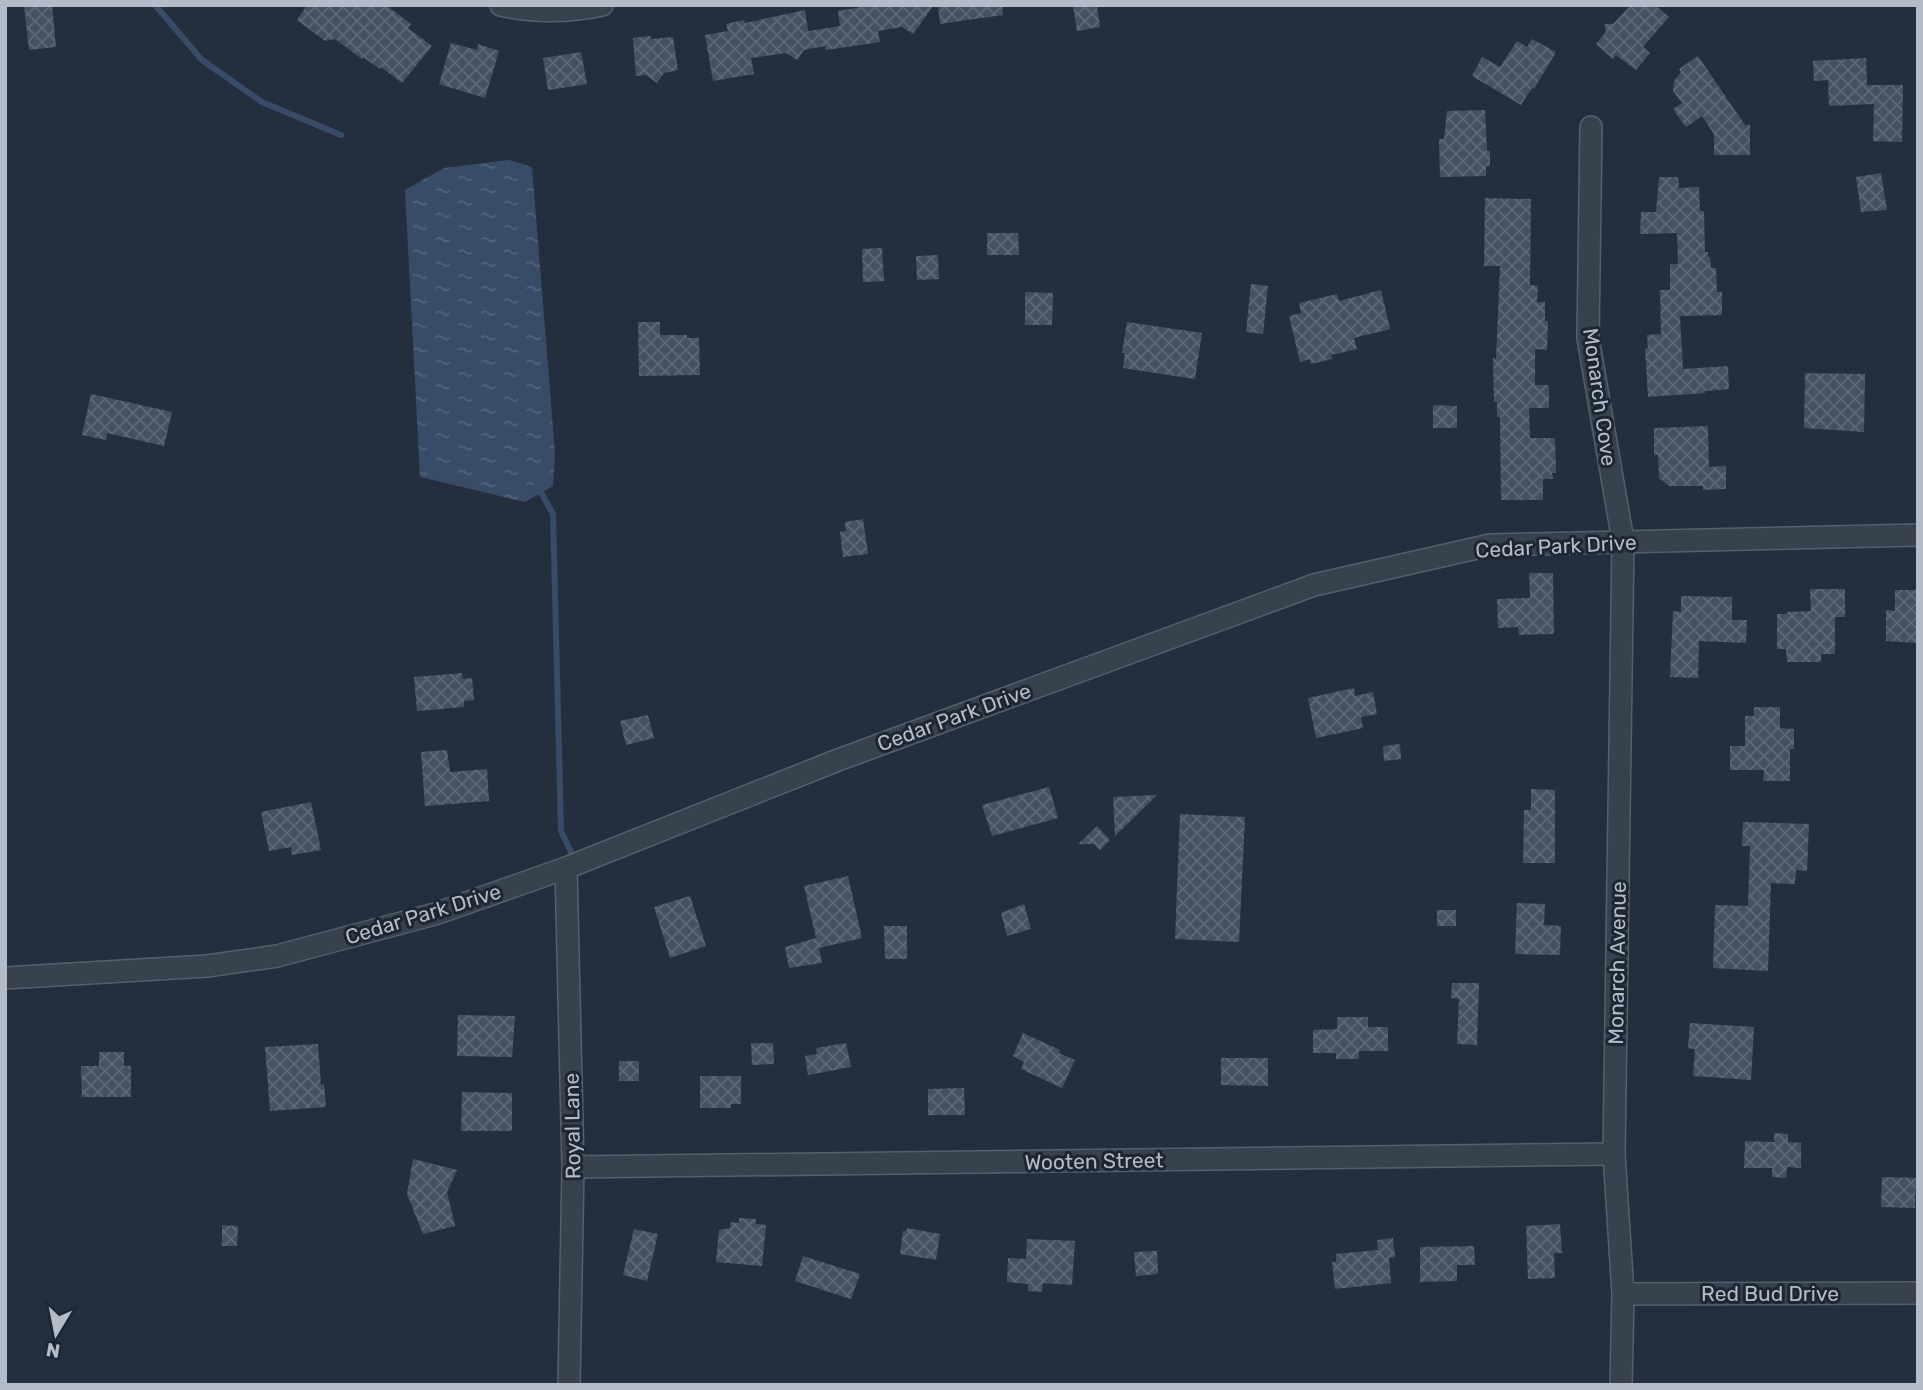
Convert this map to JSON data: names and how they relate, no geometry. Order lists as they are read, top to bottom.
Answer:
{
  "streets": {
    "street": [
      "Monarch Cove",
      "Cedar Park Drive",
      "Monarch Avenue",
      "Royal Lane",
      "Wooten Street",
      "Red Bud Drive"
    ]
  },
  "crossings": [
    ["Monarch Cove", "Cedar Park Drive"],
    ["Monarch Cove", "Monarch Avenue"],
    ["Cedar Park Drive", "Monarch Avenue"],
    ["Cedar Park Drive", "Royal Lane"],
    ["Monarch Avenue", "Wooten Street"],
    ["Monarch Avenue", "Red Bud Drive"],
    ["Royal Lane", "Wooten Street"]
  ],
  "north": "bottom"
}
